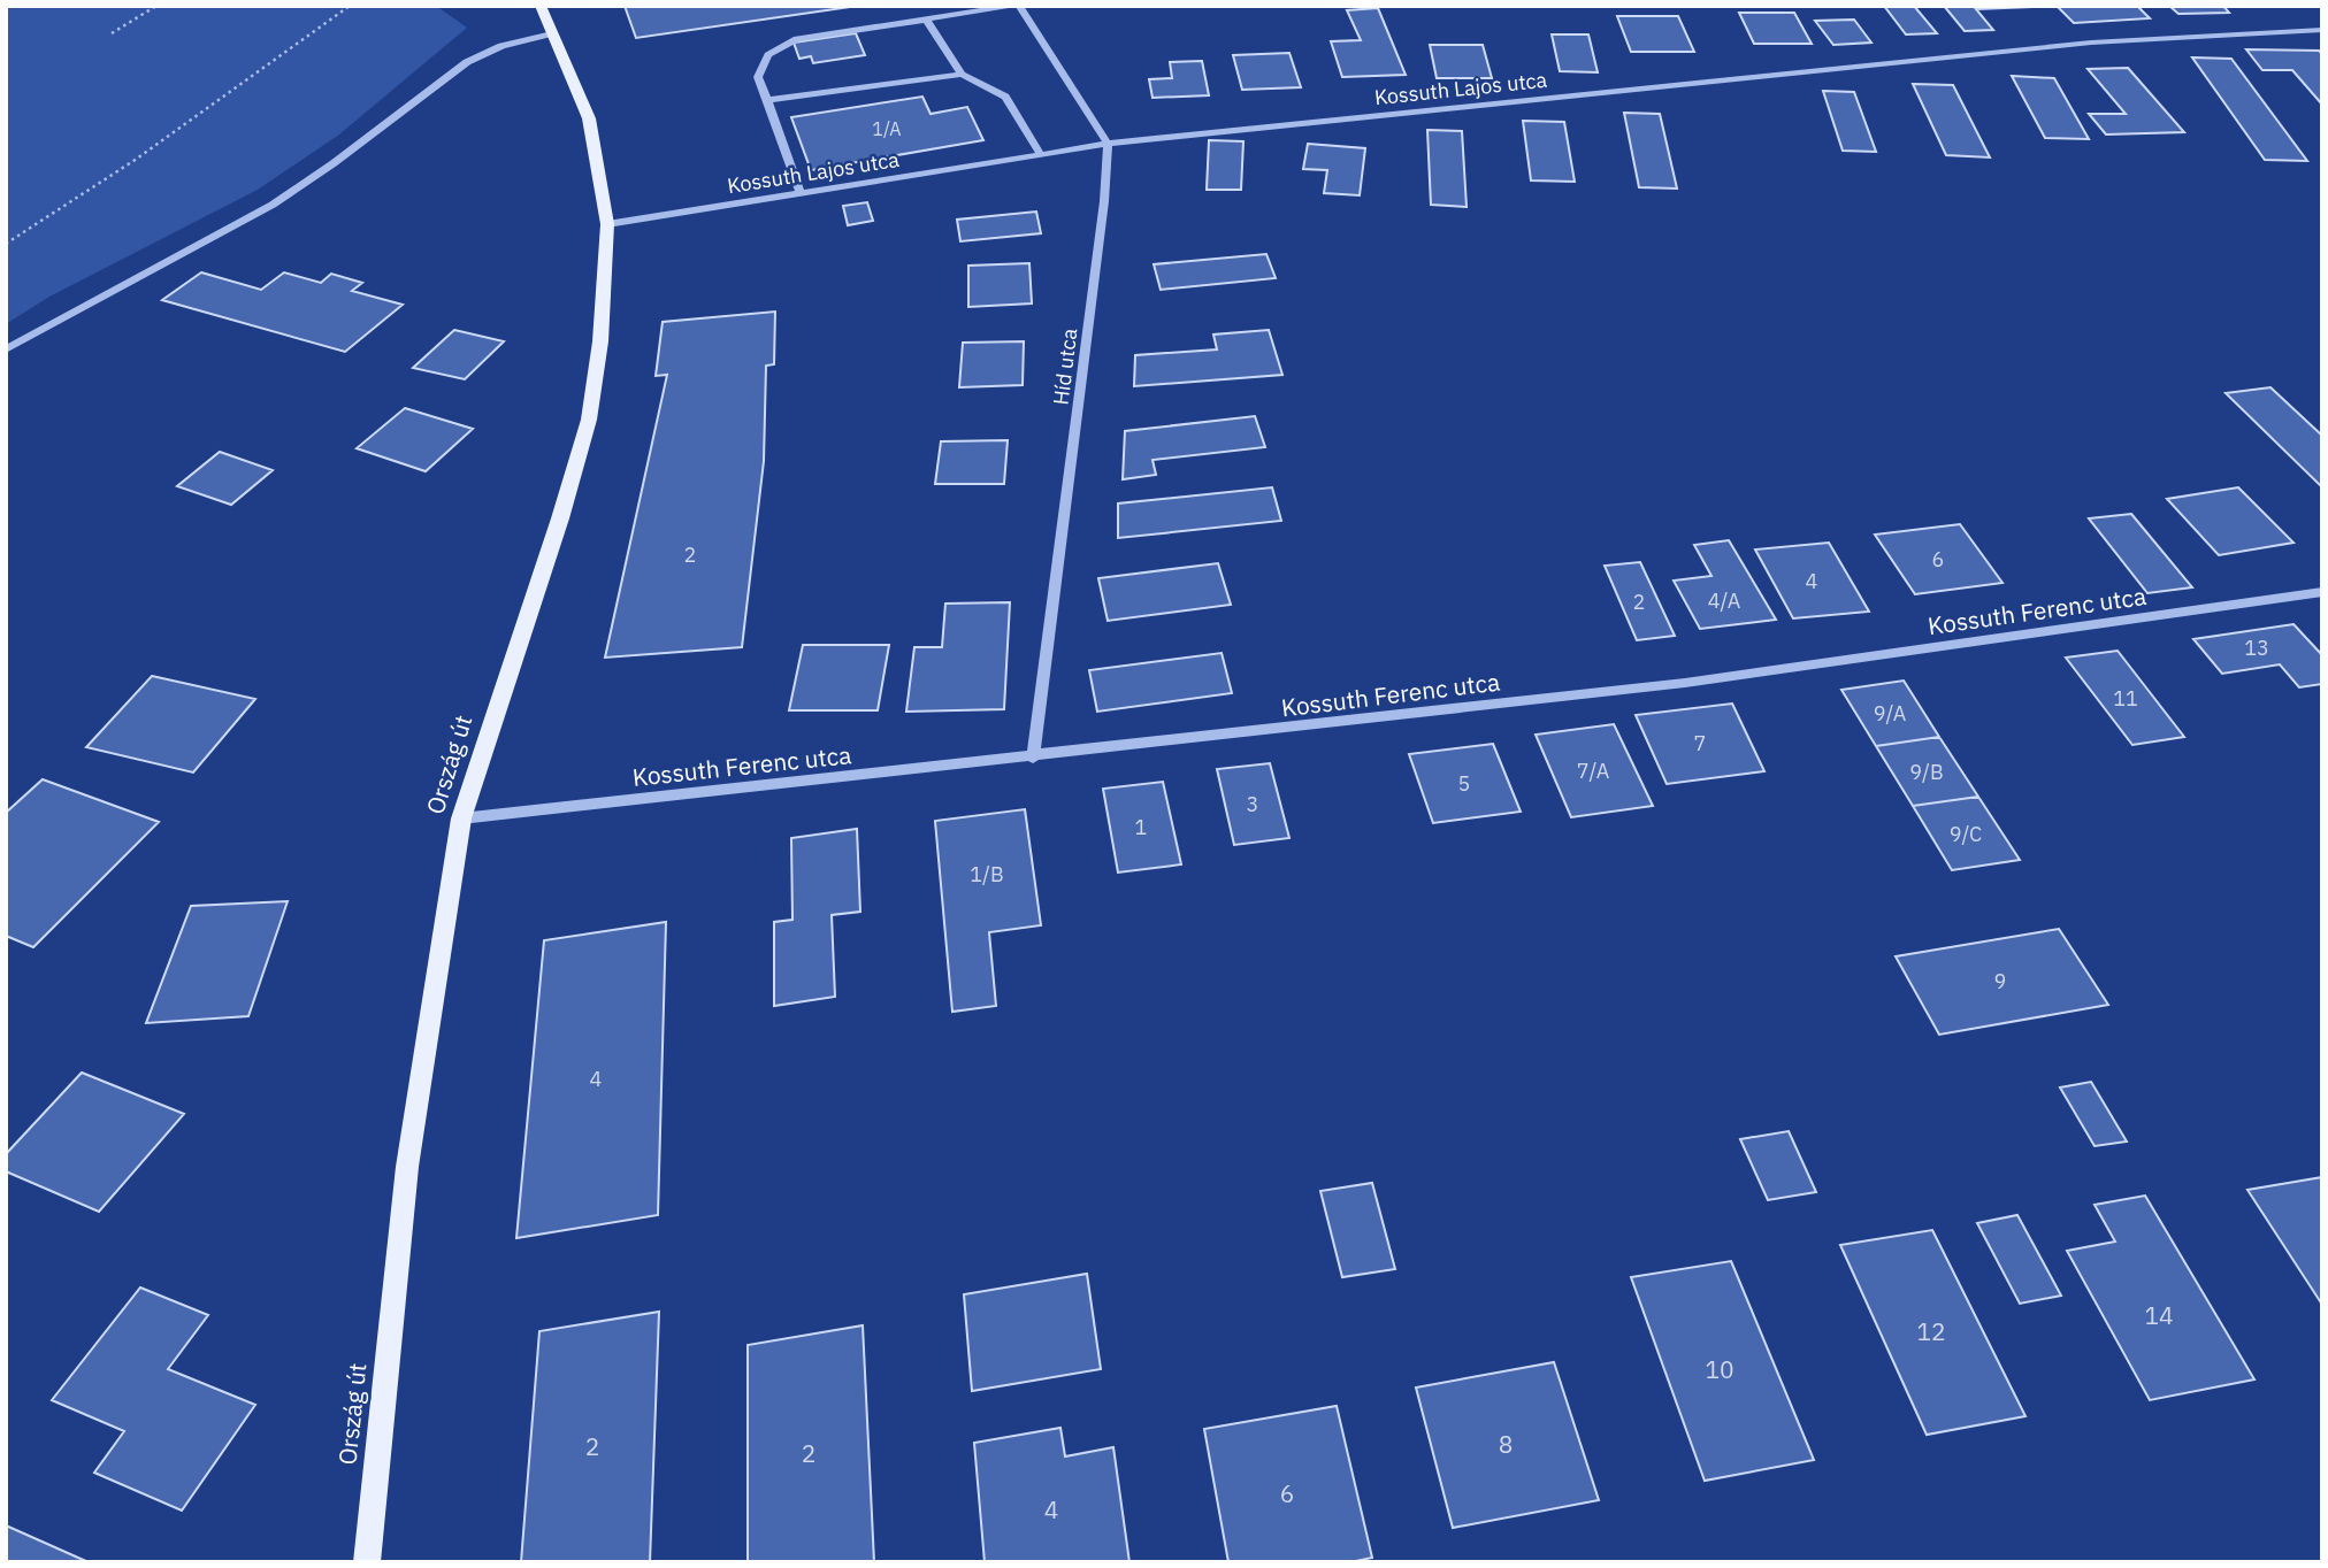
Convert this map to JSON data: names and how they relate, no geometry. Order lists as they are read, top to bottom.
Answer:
{
  "streets": {
    "main road": ["Ország út"],
    "street": ["Kossuth Lajos utca", "Híd utca", "Kossuth Ferenc utca"]
  },
  "crossings": [
    ["Kossuth Lajos utca", "Híd utca"],
    ["Kossuth Lajos utca", "Ország út"],
    ["Híd utca", "Kossuth Ferenc utca"],
    ["Kossuth Ferenc utca", "Ország út"]
  ],
  "house_numbers": [
    "1/A",
    "2",
    "6",
    "4",
    "4/A",
    "2",
    "13",
    "11",
    "9/A",
    "7",
    "7/A",
    "9/B",
    "5",
    "3",
    "1",
    "9/C",
    "1/B",
    "9",
    "4",
    "14",
    "12",
    "10",
    "8",
    "2",
    "2",
    "6",
    "4"
  ]
}
